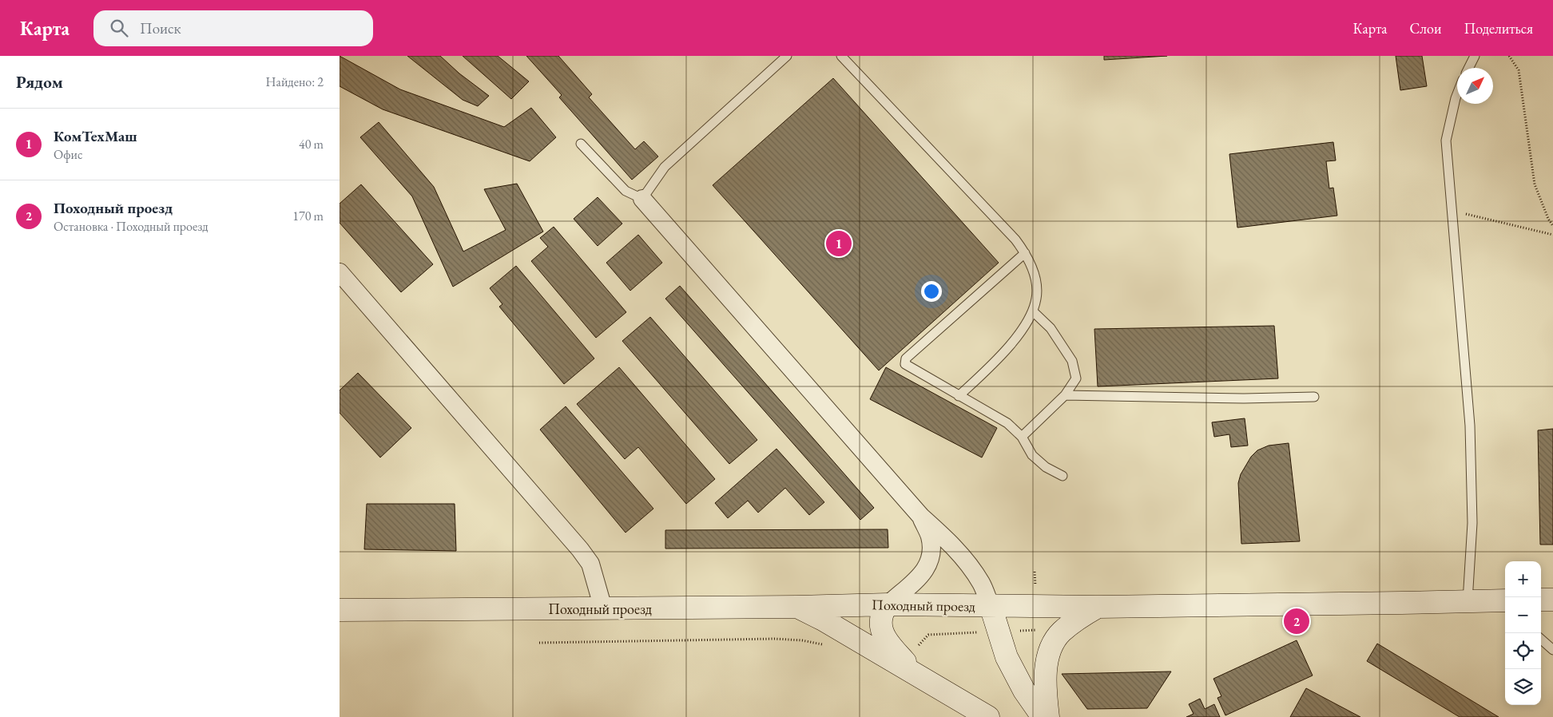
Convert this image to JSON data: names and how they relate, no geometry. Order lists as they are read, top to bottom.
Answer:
{
  "streets": {
    "main road": ["Походный проезд"]
  },
  "north": "top right",
  "page": {
    "header": "Карта",
    "search": "Поиск",
    "nav": ["Карта", "Слои", "Поделиться"],
    "heading": ["Рядом", "Найдено: 2"],
    "list": [
      {
        "mark": "1",
        "name": "КомТехМаш",
        "note": "Офис",
        "value": "40 m"
      },
      {
        "mark": "2",
        "name": "Походный проезд",
        "note": "Остановка · Походный проезд",
        "value": "170 m"
      }
    ],
    "pins": ["1", "2"],
    "map_buttons": ["+", "−"]
  }
}
